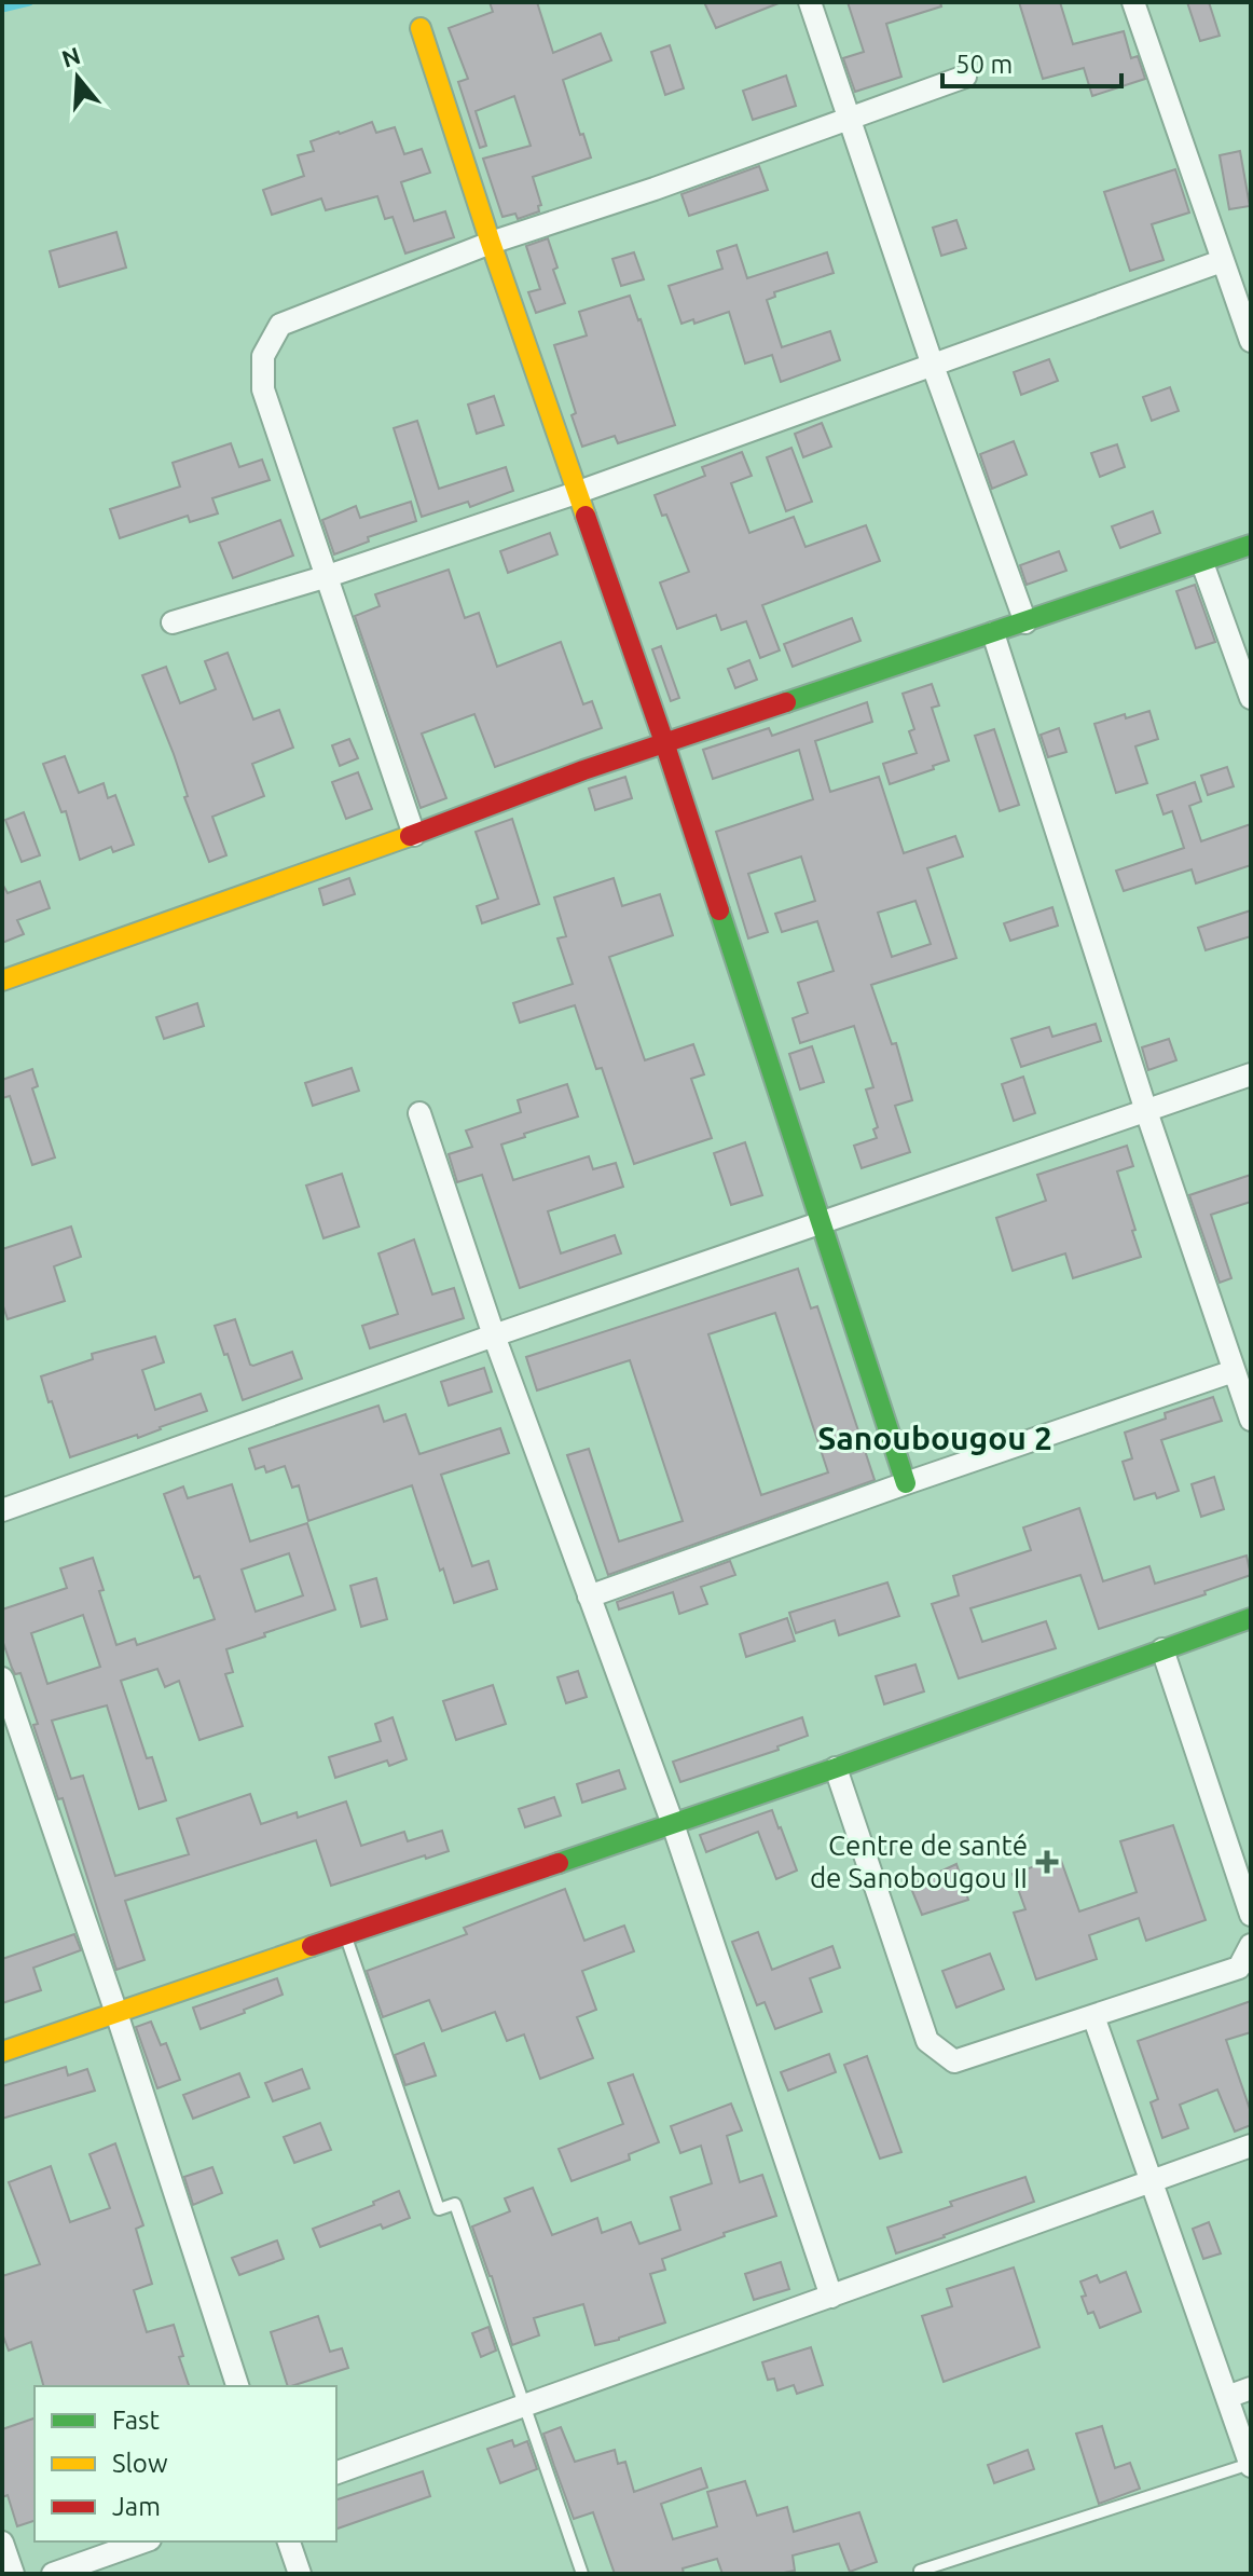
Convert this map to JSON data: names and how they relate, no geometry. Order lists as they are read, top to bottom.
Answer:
{
  "districts": ["Sanoubougou 2"],
  "places": {
    "health": ["Centre de santé de Sanobougou II"]
  },
  "legend": ["Fast", "Slow", "Jam"],
  "scale_bar": "50 m",
  "north": "top"
}
